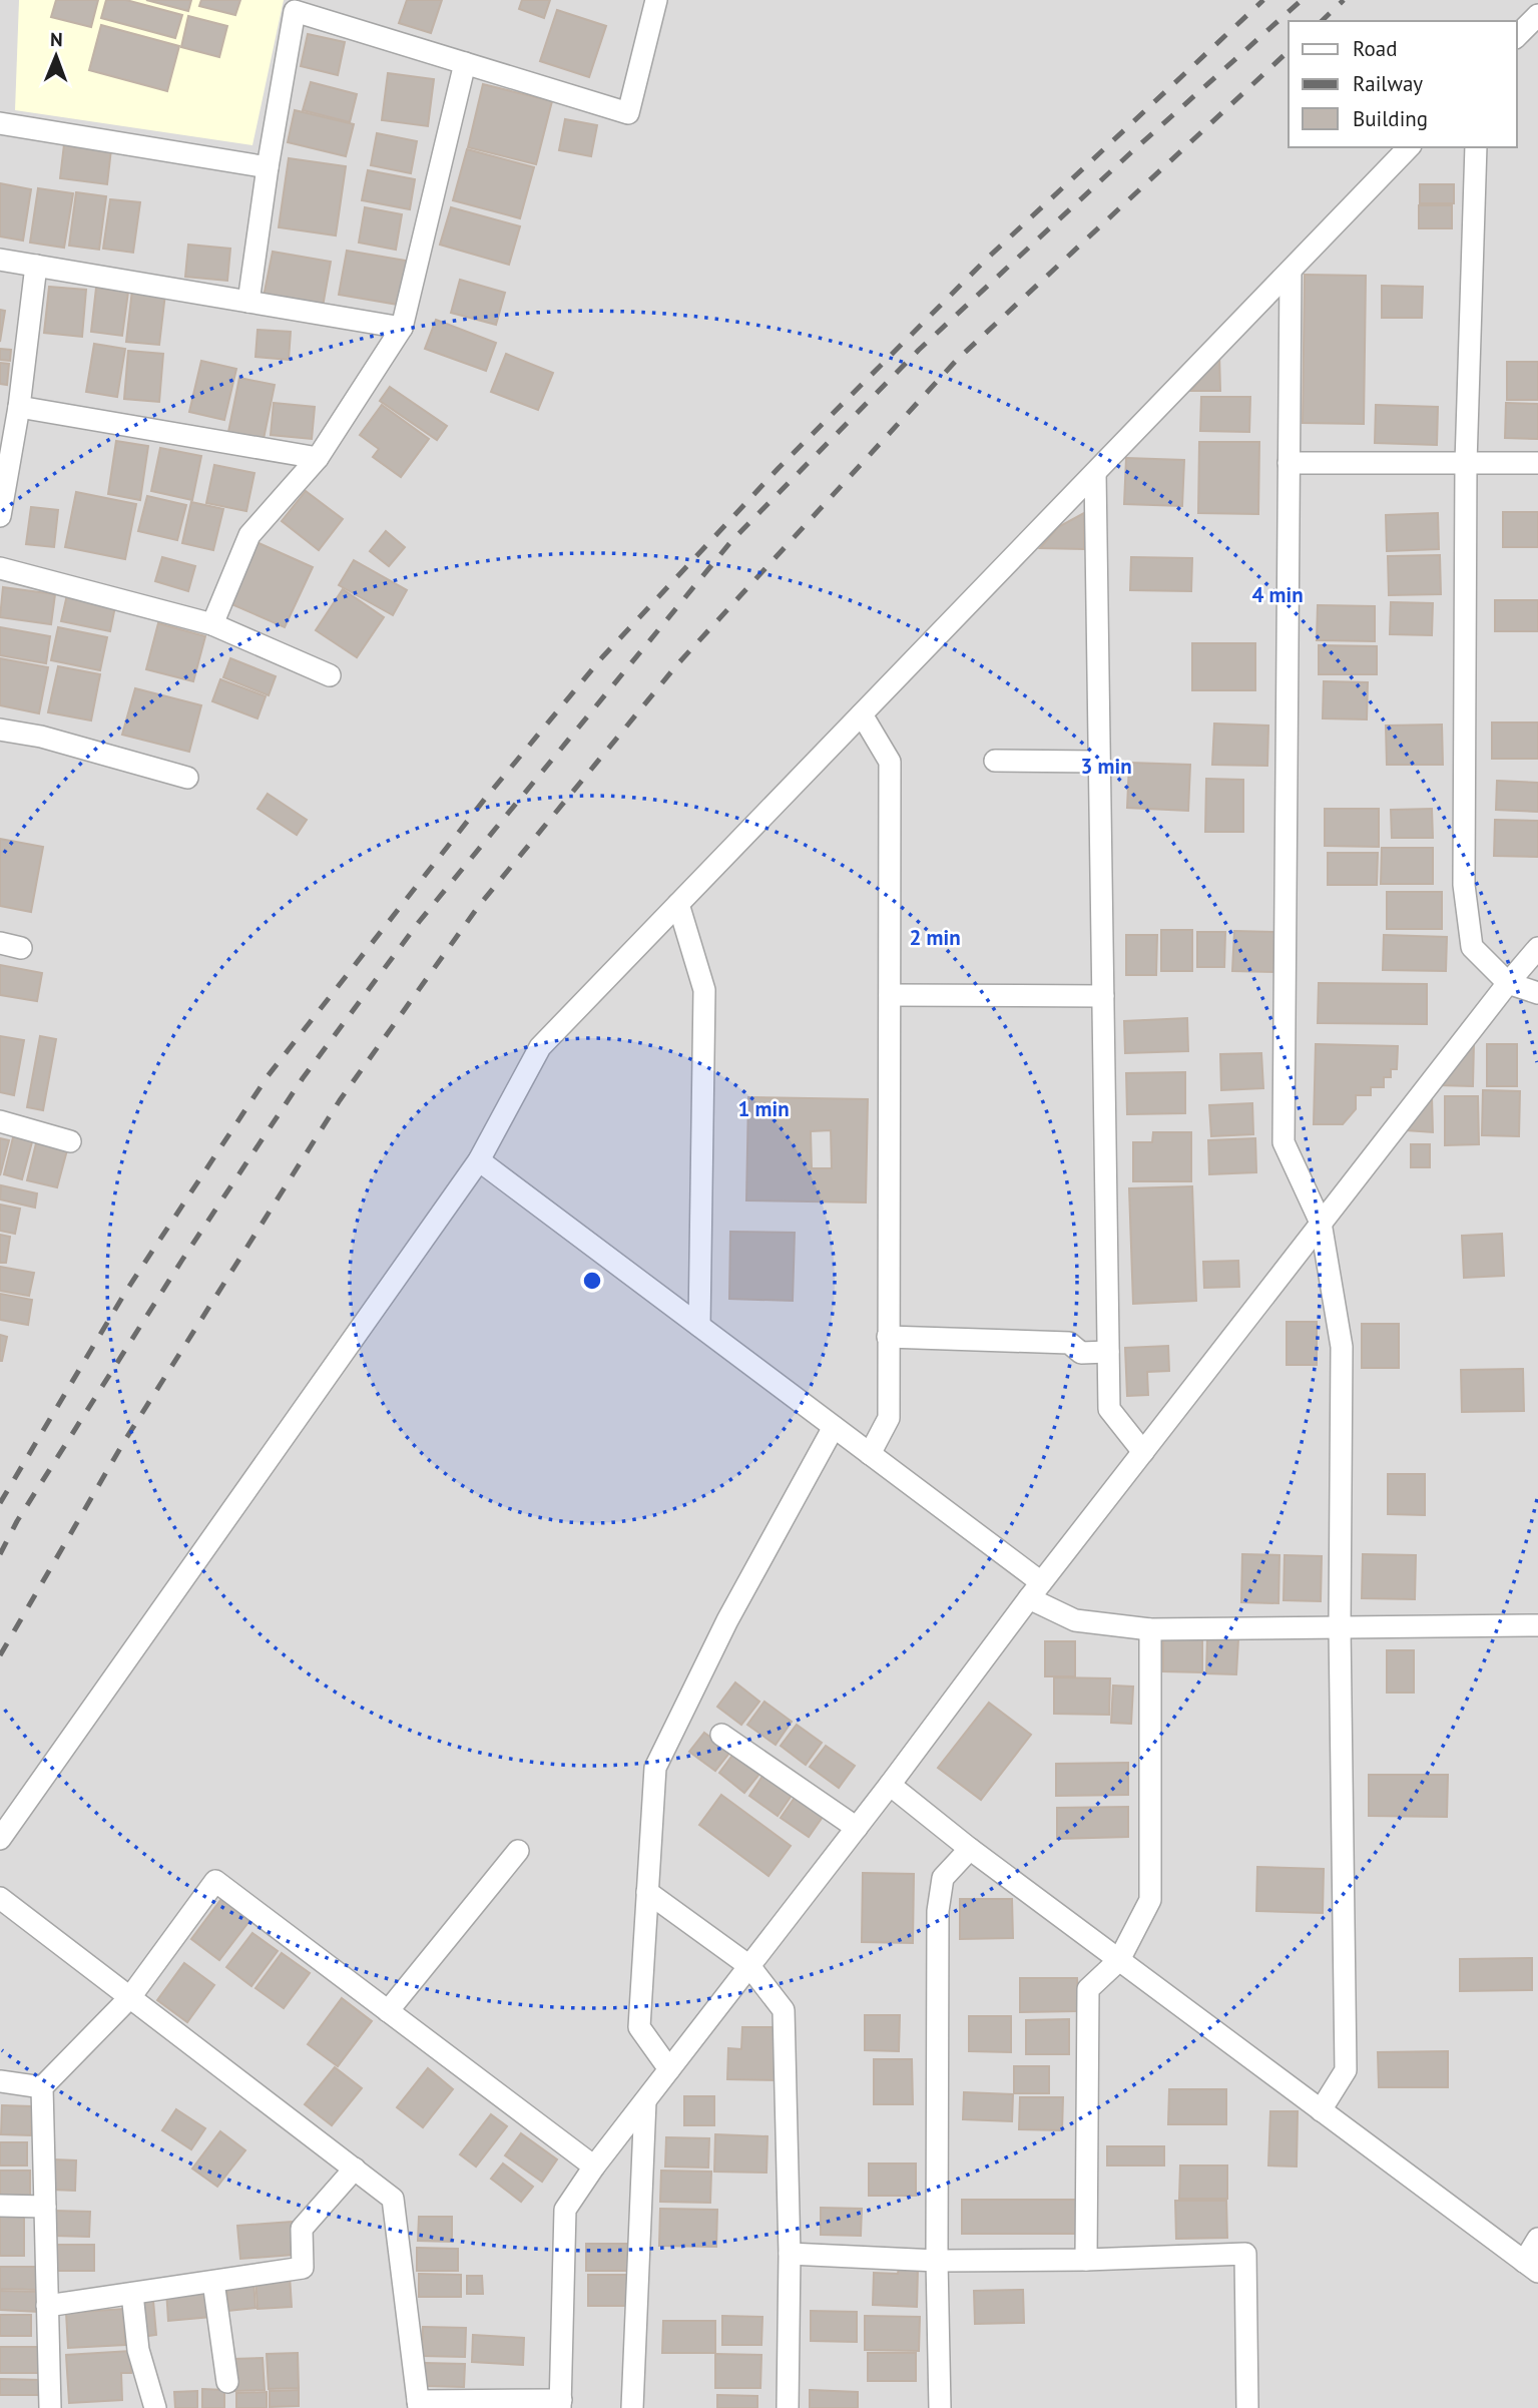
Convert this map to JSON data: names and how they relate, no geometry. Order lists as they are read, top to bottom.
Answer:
{
  "legend": ["Road", "Railway", "Building"],
  "north": "top",
  "rings": [
    "4 min",
    "3 min",
    "2 min",
    "1 min"
  ]
}
